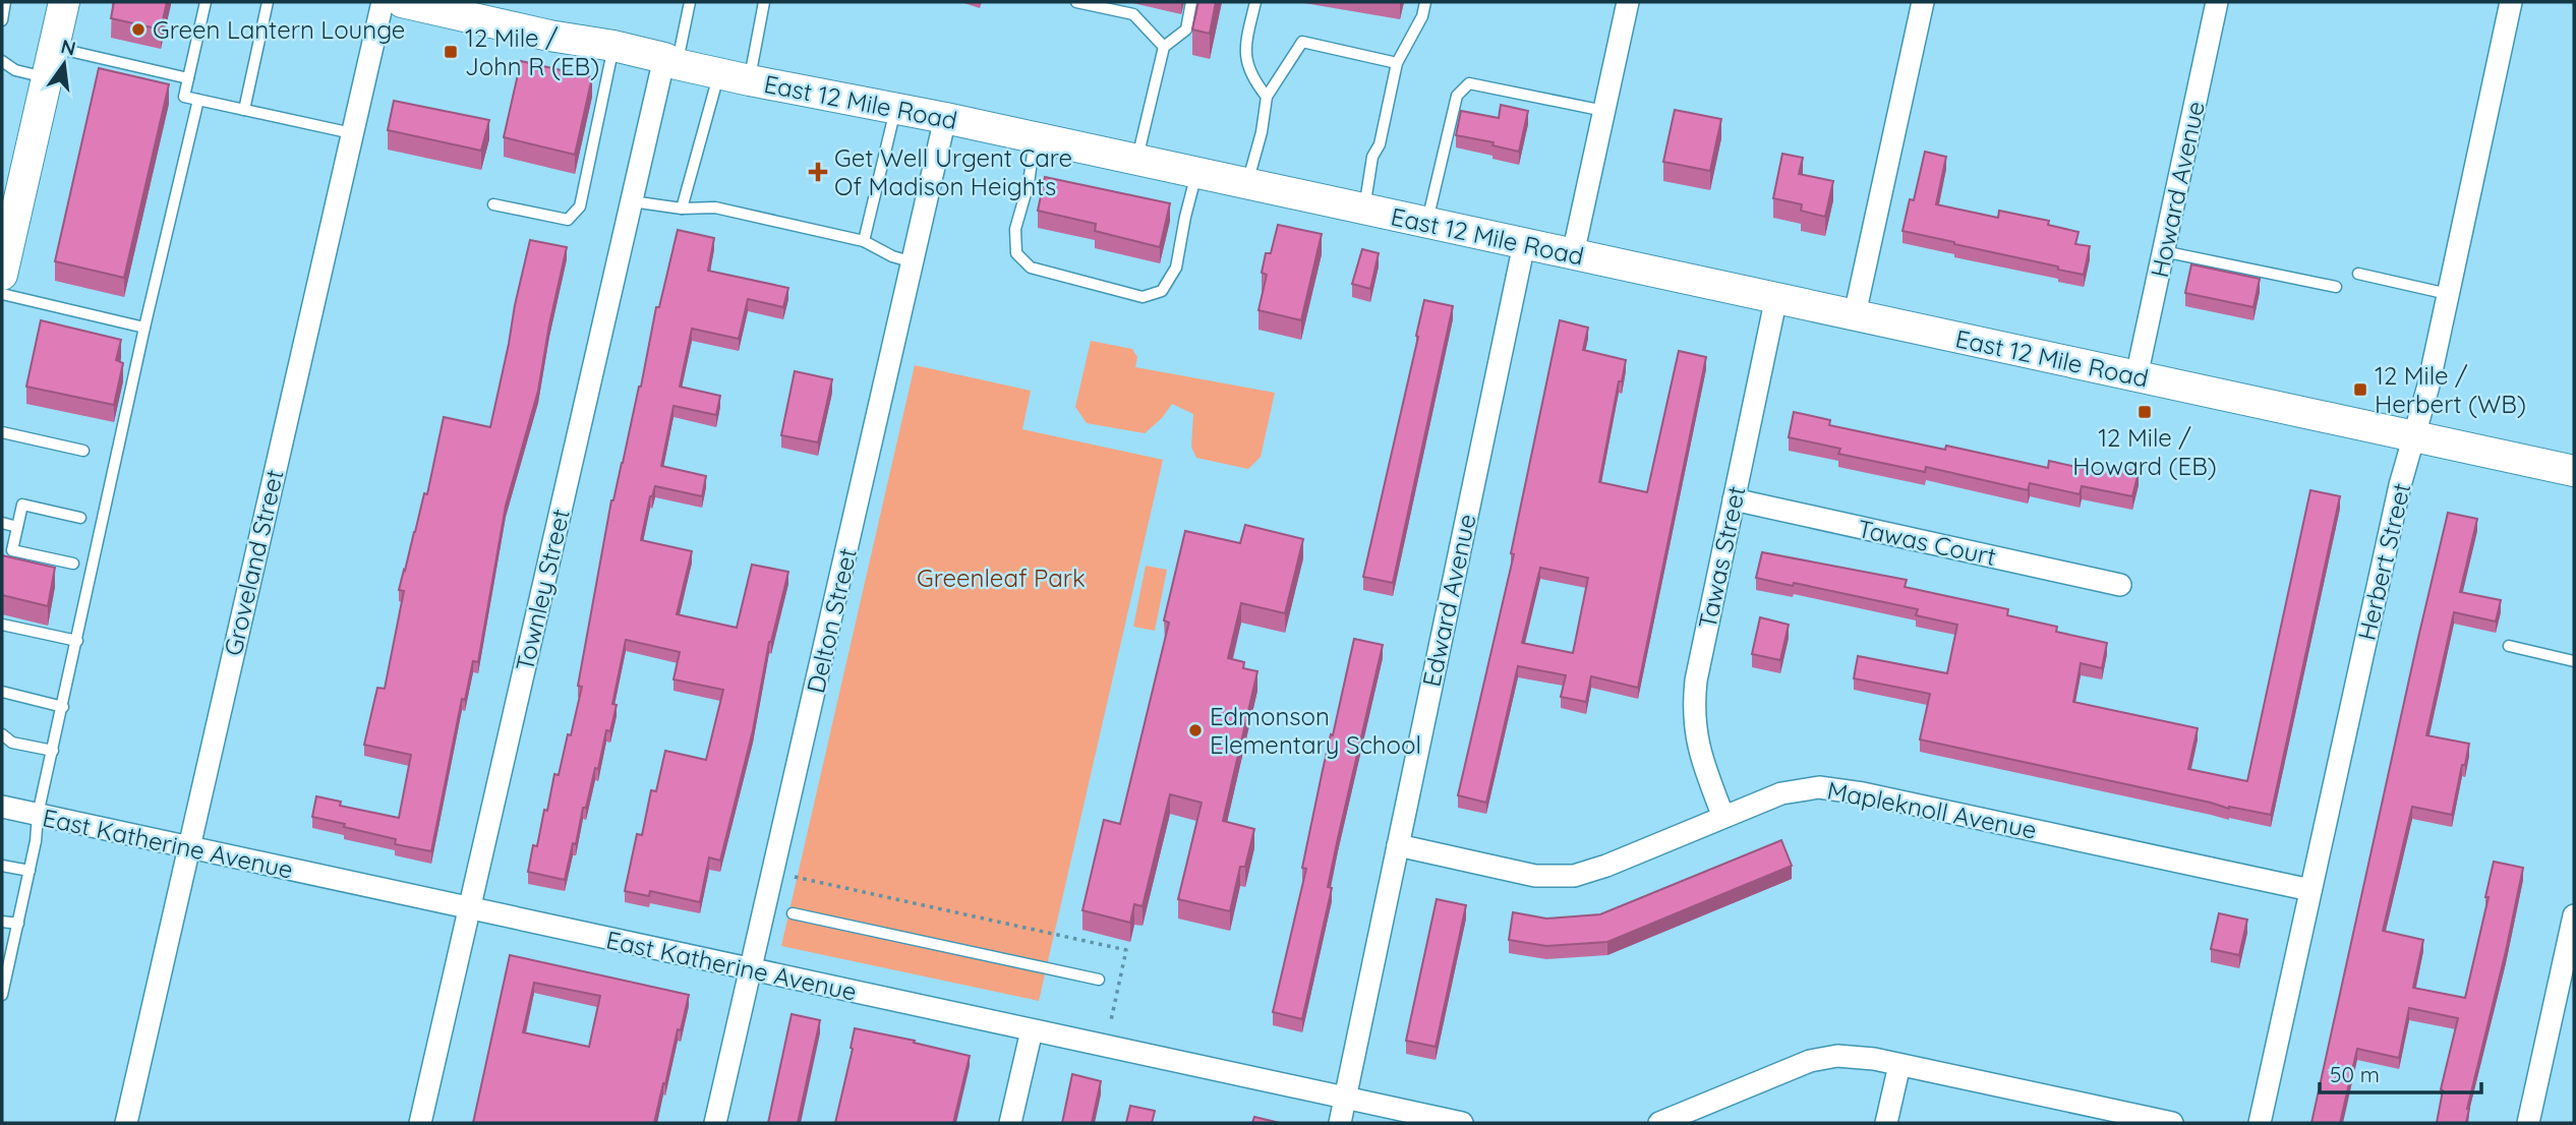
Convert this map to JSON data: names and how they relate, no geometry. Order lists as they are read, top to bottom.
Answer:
{
  "streets": {
    "main road": ["East 12 Mile Road"],
    "street": [
      "Howard Avenue",
      "Tawas Court",
      "Tawas Street",
      "Herbert Street",
      "Groveland Street",
      "Townley Street",
      "Edward Avenue",
      "Delton Street",
      "Mapleknoll Avenue",
      "East Katherine Avenue"
    ]
  },
  "crossings": [
    ["East 12 Mile Road", "Howard Avenue"],
    ["East 12 Mile Road", "Tawas Street"],
    ["East 12 Mile Road", "Herbert Street"],
    ["East 12 Mile Road", "Townley Street"],
    ["East 12 Mile Road", "Edward Avenue"],
    ["East 12 Mile Road", "Delton Street"],
    ["Tawas Court", "Tawas Street"],
    ["Tawas Street", "Mapleknoll Avenue"],
    ["Herbert Street", "Mapleknoll Avenue"],
    ["Groveland Street", "East Katherine Avenue"],
    ["Townley Street", "East Katherine Avenue"],
    ["Edward Avenue", "Mapleknoll Avenue"],
    ["Edward Avenue", "East Katherine Avenue"],
    ["Delton Street", "East Katherine Avenue"]
  ],
  "parks": ["Greenleaf Park"],
  "places": {
    "other": ["Green Lantern Lounge", "Edmonson Elementary School"],
    "transit": ["12 Mile / John R (EB)", "12 Mile / Herbert (WB)", "12 Mile / Howard (EB)"],
    "health": ["Get Well Urgent Care Of Madison Heights"]
  },
  "scale_bar": "50 m",
  "north": "top"
}
